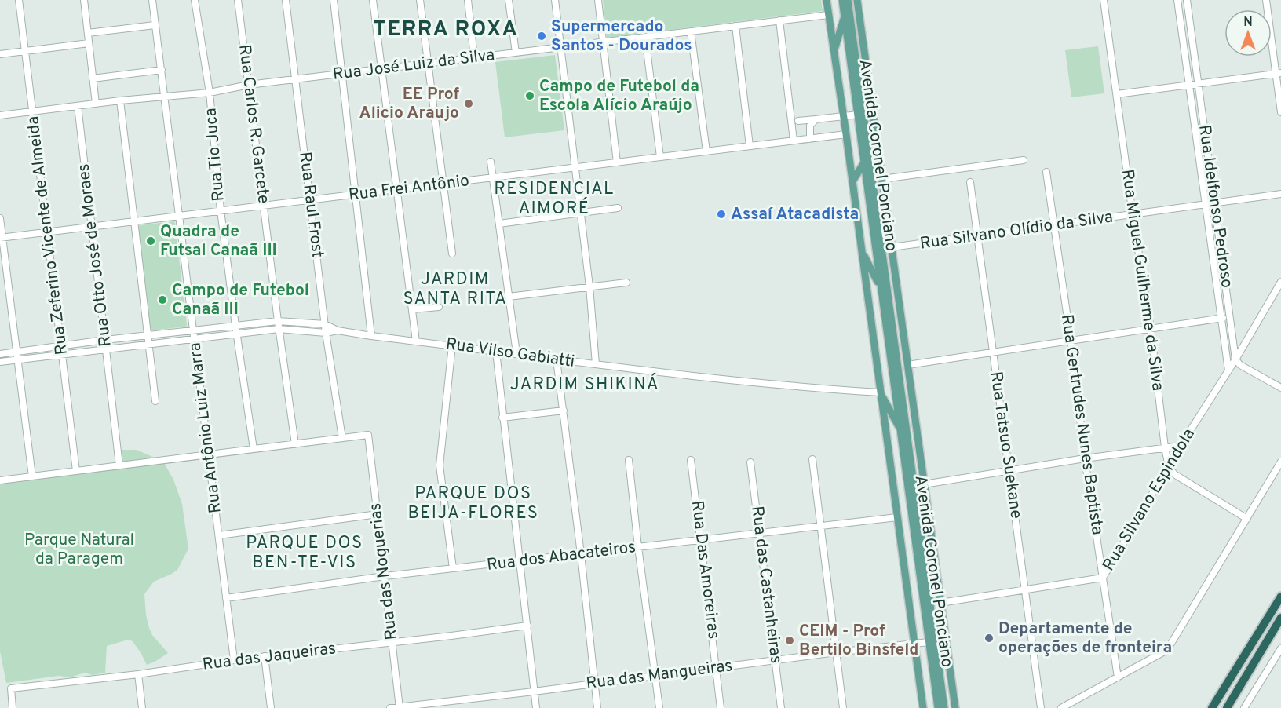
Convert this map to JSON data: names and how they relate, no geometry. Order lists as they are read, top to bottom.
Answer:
{
  "streets": {
    "main road": ["Avenida Coronel Ponciano"],
    "street": [
      "Rua José Luiz da Silva",
      "Rua Carlos R. Garcete",
      "Rua Tio Juca",
      "Rua Frei Antônio",
      "Rua Raul Frost",
      "Rua Idelfonso Pedroso",
      "Rua Silvano Olídio da Silva",
      "Rua Zeferino Vicente de Almeida",
      "Rua Otto José de Moraes",
      "Rua Miguel Guilherme da Silva",
      "Rua Vilso Gabiatti",
      "Rua Gertrudes Nunes Baptista",
      "Rua Antônio Luiz Marra",
      "Rua Tatsuo Suekane",
      "Rua Silvano Espindola",
      "Rua dos Abacateiros",
      "Rua Das Amoreiras",
      "Rua das Noguerias",
      "Rua das Castanheiras",
      "Rua das Jaqueiras",
      "Rua das Mangueiras"
    ]
  },
  "crossings": [
    ["Rua José Luiz da Silva", "Rua Carlos R. Garcete"],
    ["Rua José Luiz da Silva", "Rua Tio Juca"],
    ["Rua José Luiz da Silva", "Rua Raul Frost"],
    ["Rua José Luiz da Silva", "Rua Zeferino Vicente de Almeida"],
    ["Rua José Luiz da Silva", "Rua Otto José de Moraes"],
    ["Rua José Luiz da Silva", "Rua Antônio Luiz Marra"],
    ["Rua Carlos R. Garcete", "Rua Frei Antônio"],
    ["Rua Carlos R. Garcete", "Rua Vilso Gabiatti"],
    ["Rua Tio Juca", "Rua Frei Antônio"],
    ["Rua Tio Juca", "Rua Vilso Gabiatti"],
    ["Avenida Coronel Ponciano", "Rua das Mangueiras"],
    ["Rua Frei Antônio", "Rua Raul Frost"],
    ["Rua Frei Antônio", "Rua Zeferino Vicente de Almeida"],
    ["Rua Frei Antônio", "Rua Otto José de Moraes"],
    ["Rua Frei Antônio", "Rua Antônio Luiz Marra"],
    ["Rua Raul Frost", "Rua Vilso Gabiatti"],
    ["Rua Raul Frost", "Rua das Noguerias"],
    ["Rua Idelfonso Pedroso", "Rua Silvano Olídio da Silva"],
    ["Rua Idelfonso Pedroso", "Rua Silvano Espindola"],
    ["Rua Silvano Olídio da Silva", "Rua Miguel Guilherme da Silva"],
    ["Rua Silvano Olídio da Silva", "Rua Gertrudes Nunes Baptista"],
    ["Rua Silvano Olídio da Silva", "Rua Tatsuo Suekane"],
    ["Rua Zeferino Vicente de Almeida", "Rua Vilso Gabiatti"],
    ["Rua Otto José de Moraes", "Rua Vilso Gabiatti"],
    ["Rua Miguel Guilherme da Silva", "Rua Silvano Espindola"],
    ["Rua Vilso Gabiatti", "Rua Antônio Luiz Marra"],
    ["Rua Gertrudes Nunes Baptista", "Rua Silvano Espindola"],
    ["Rua Antônio Luiz Marra", "Rua dos Abacateiros"],
    ["Rua Antônio Luiz Marra", "Rua das Jaqueiras"],
    ["Rua Tatsuo Suekane", "Rua Silvano Espindola"],
    ["Rua dos Abacateiros", "Rua Das Amoreiras"],
    ["Rua dos Abacateiros", "Rua das Noguerias"],
    ["Rua dos Abacateiros", "Rua das Castanheiras"],
    ["Rua Das Amoreiras", "Rua das Mangueiras"],
    ["Rua das Noguerias", "Rua das Jaqueiras"],
    ["Rua das Noguerias", "Rua das Mangueiras"],
    ["Rua das Castanheiras", "Rua das Mangueiras"]
  ],
  "districts": [
    "TERRA ROXA",
    "RESIDENCIAL AIMORÉ",
    "JARDIM SANTA RITA",
    "JARDIM SHIKINÁ",
    "PARQUE DOS BEIJA-FLORES",
    "PARQUE DOS BEN-TE-VIS"
  ],
  "parks": ["Parque Natural da Paragem"],
  "places": [
    "Supermercado Santos - Dourados",
    "Campo de Futebol da Escola Alício Araújo",
    "EE Prof Alicio Araujo",
    "Assaí Atacadista",
    "Quadra de Futsal Canaã III",
    "Campo de Futebol Canaã III",
    "Departamente de operações de fronteira",
    "CEIM - Prof Bertilo Binsfeld"
  ],
  "north": "top"
}
